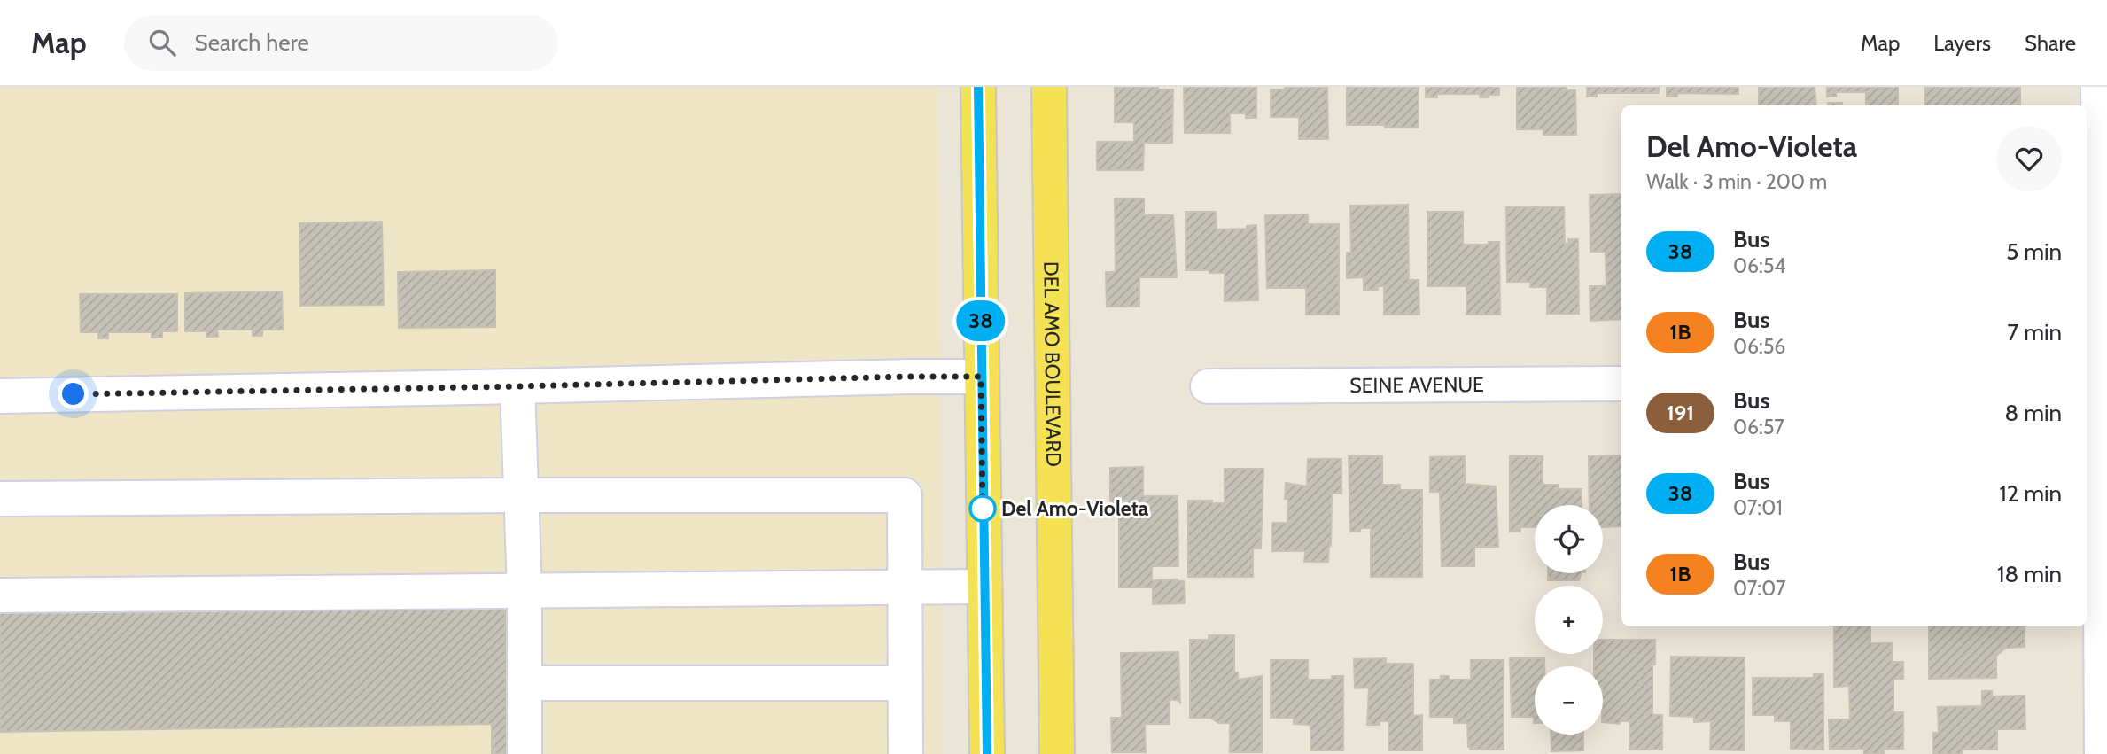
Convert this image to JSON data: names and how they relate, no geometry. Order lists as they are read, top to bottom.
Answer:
{
  "streets": {
    "main road": ["DEL AMO BOULEVARD"],
    "street": ["SEINE AVENUE"]
  },
  "places": ["Del Amo-Violeta"],
  "lines": ["bus line 38"],
  "page": {
    "header": "Map",
    "search": "Search here",
    "nav": ["Map", "Layers", "Share"],
    "on_map": "38",
    "heading": ["Del Amo-Violeta", "Walk · 3 min · 200 m"],
    "list": [
      {
        "mark": "38",
        "name": "Bus",
        "note": "06:54",
        "value": "5 min"
      },
      {
        "mark": "1B",
        "name": "Bus",
        "note": "06:56",
        "value": "7 min"
      },
      {
        "mark": "191",
        "name": "Bus",
        "note": "06:57",
        "value": "8 min"
      },
      {
        "mark": "38",
        "name": "Bus",
        "note": "07:01",
        "value": "12 min"
      },
      {
        "mark": "1B",
        "name": "Bus",
        "note": "07:07",
        "value": "18 min"
      }
    ],
    "map_buttons": ["+", "−"]
  }
}
